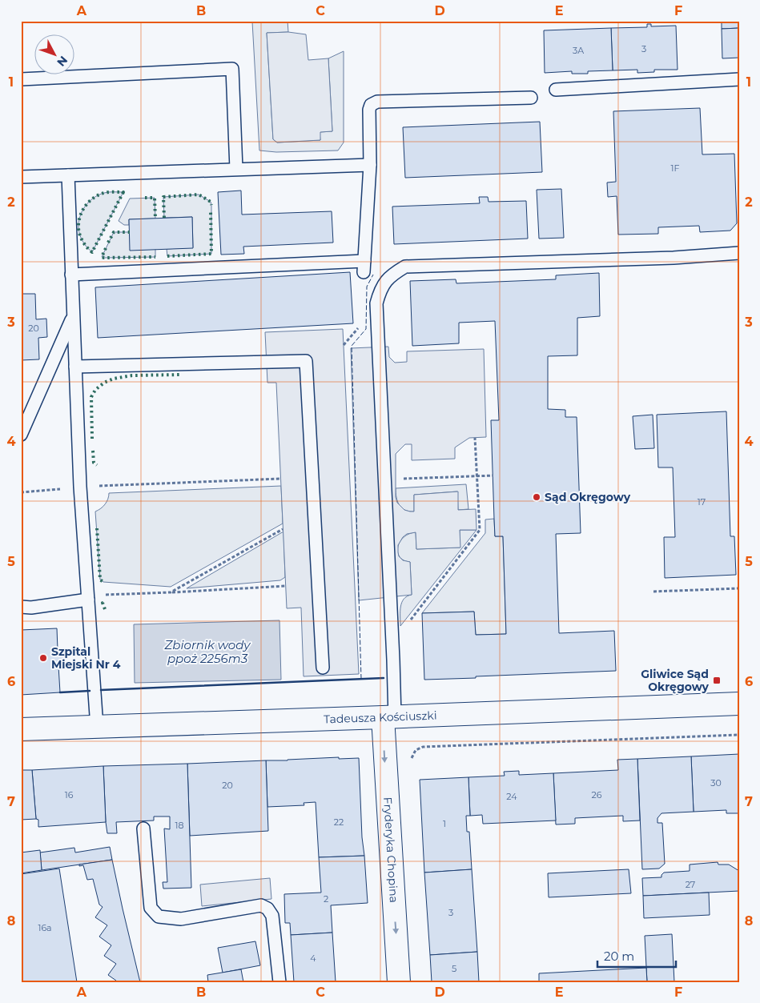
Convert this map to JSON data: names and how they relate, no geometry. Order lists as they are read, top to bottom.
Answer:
{
  "streets": {
    "street": ["Tadeusza Kościuszki", "Fryderyka Chopina"]
  },
  "crossings": [
    ["Tadeusza Kościuszki", "Fryderyka Chopina"]
  ],
  "one_way": ["Fryderyka Chopina"],
  "water": ["Zbiornik wody ppoż 2256m3"],
  "places": {
    "other": ["Sąd Okręgowy", "Szpital Miejski Nr 4"],
    "transit": ["Gliwice Sąd Okręgowy"]
  },
  "house_numbers": [
    "3",
    "3A",
    "1F",
    "20",
    "17",
    "30",
    "20",
    "16",
    "26",
    "24",
    "22",
    "1",
    "18",
    "27",
    "2",
    "3",
    "16a",
    "4",
    "5"
  ],
  "scale_bar": "20 m",
  "north": "bottom right",
  "grid": {
    "columns": [
      "A",
      "B",
      "C",
      "D",
      "E",
      "F"
    ],
    "rows": [
      "1",
      "2",
      "3",
      "4",
      "5",
      "6",
      "7",
      "8"
    ]
  }
}
